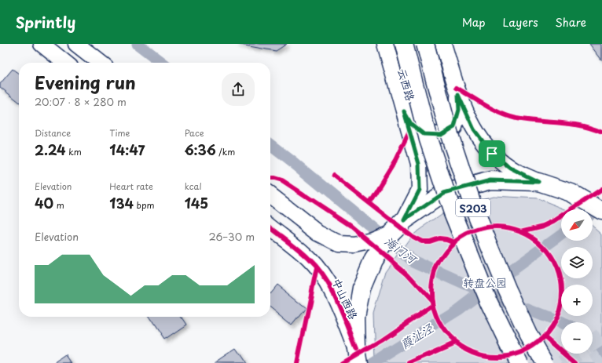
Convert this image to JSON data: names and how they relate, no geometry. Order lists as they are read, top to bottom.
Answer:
{
  "streets": {
    "main road": ["云西路", "S203", "中山西路"]
  },
  "water": ["海门河", "葭沚泾"],
  "parks": ["转盘公园"],
  "north": "bottom left",
  "page": {
    "header": "Sprintly",
    "nav": ["Map", "Layers", "Share"],
    "heading": ["Evening run", "20:07 · 8 × 280 m"],
    "stats": [
      ["Distance", "2.24 km"],
      ["Time", "14:47"],
      ["Pace", "6:36 /km"],
      ["Elevation", "40 m"],
      ["Heart rate", "134 bpm"],
      ["kcal", "145"]
    ],
    "map_buttons": ["+", "−"],
    "chart": ["Elevation", "26–30 m"]
  }
}
